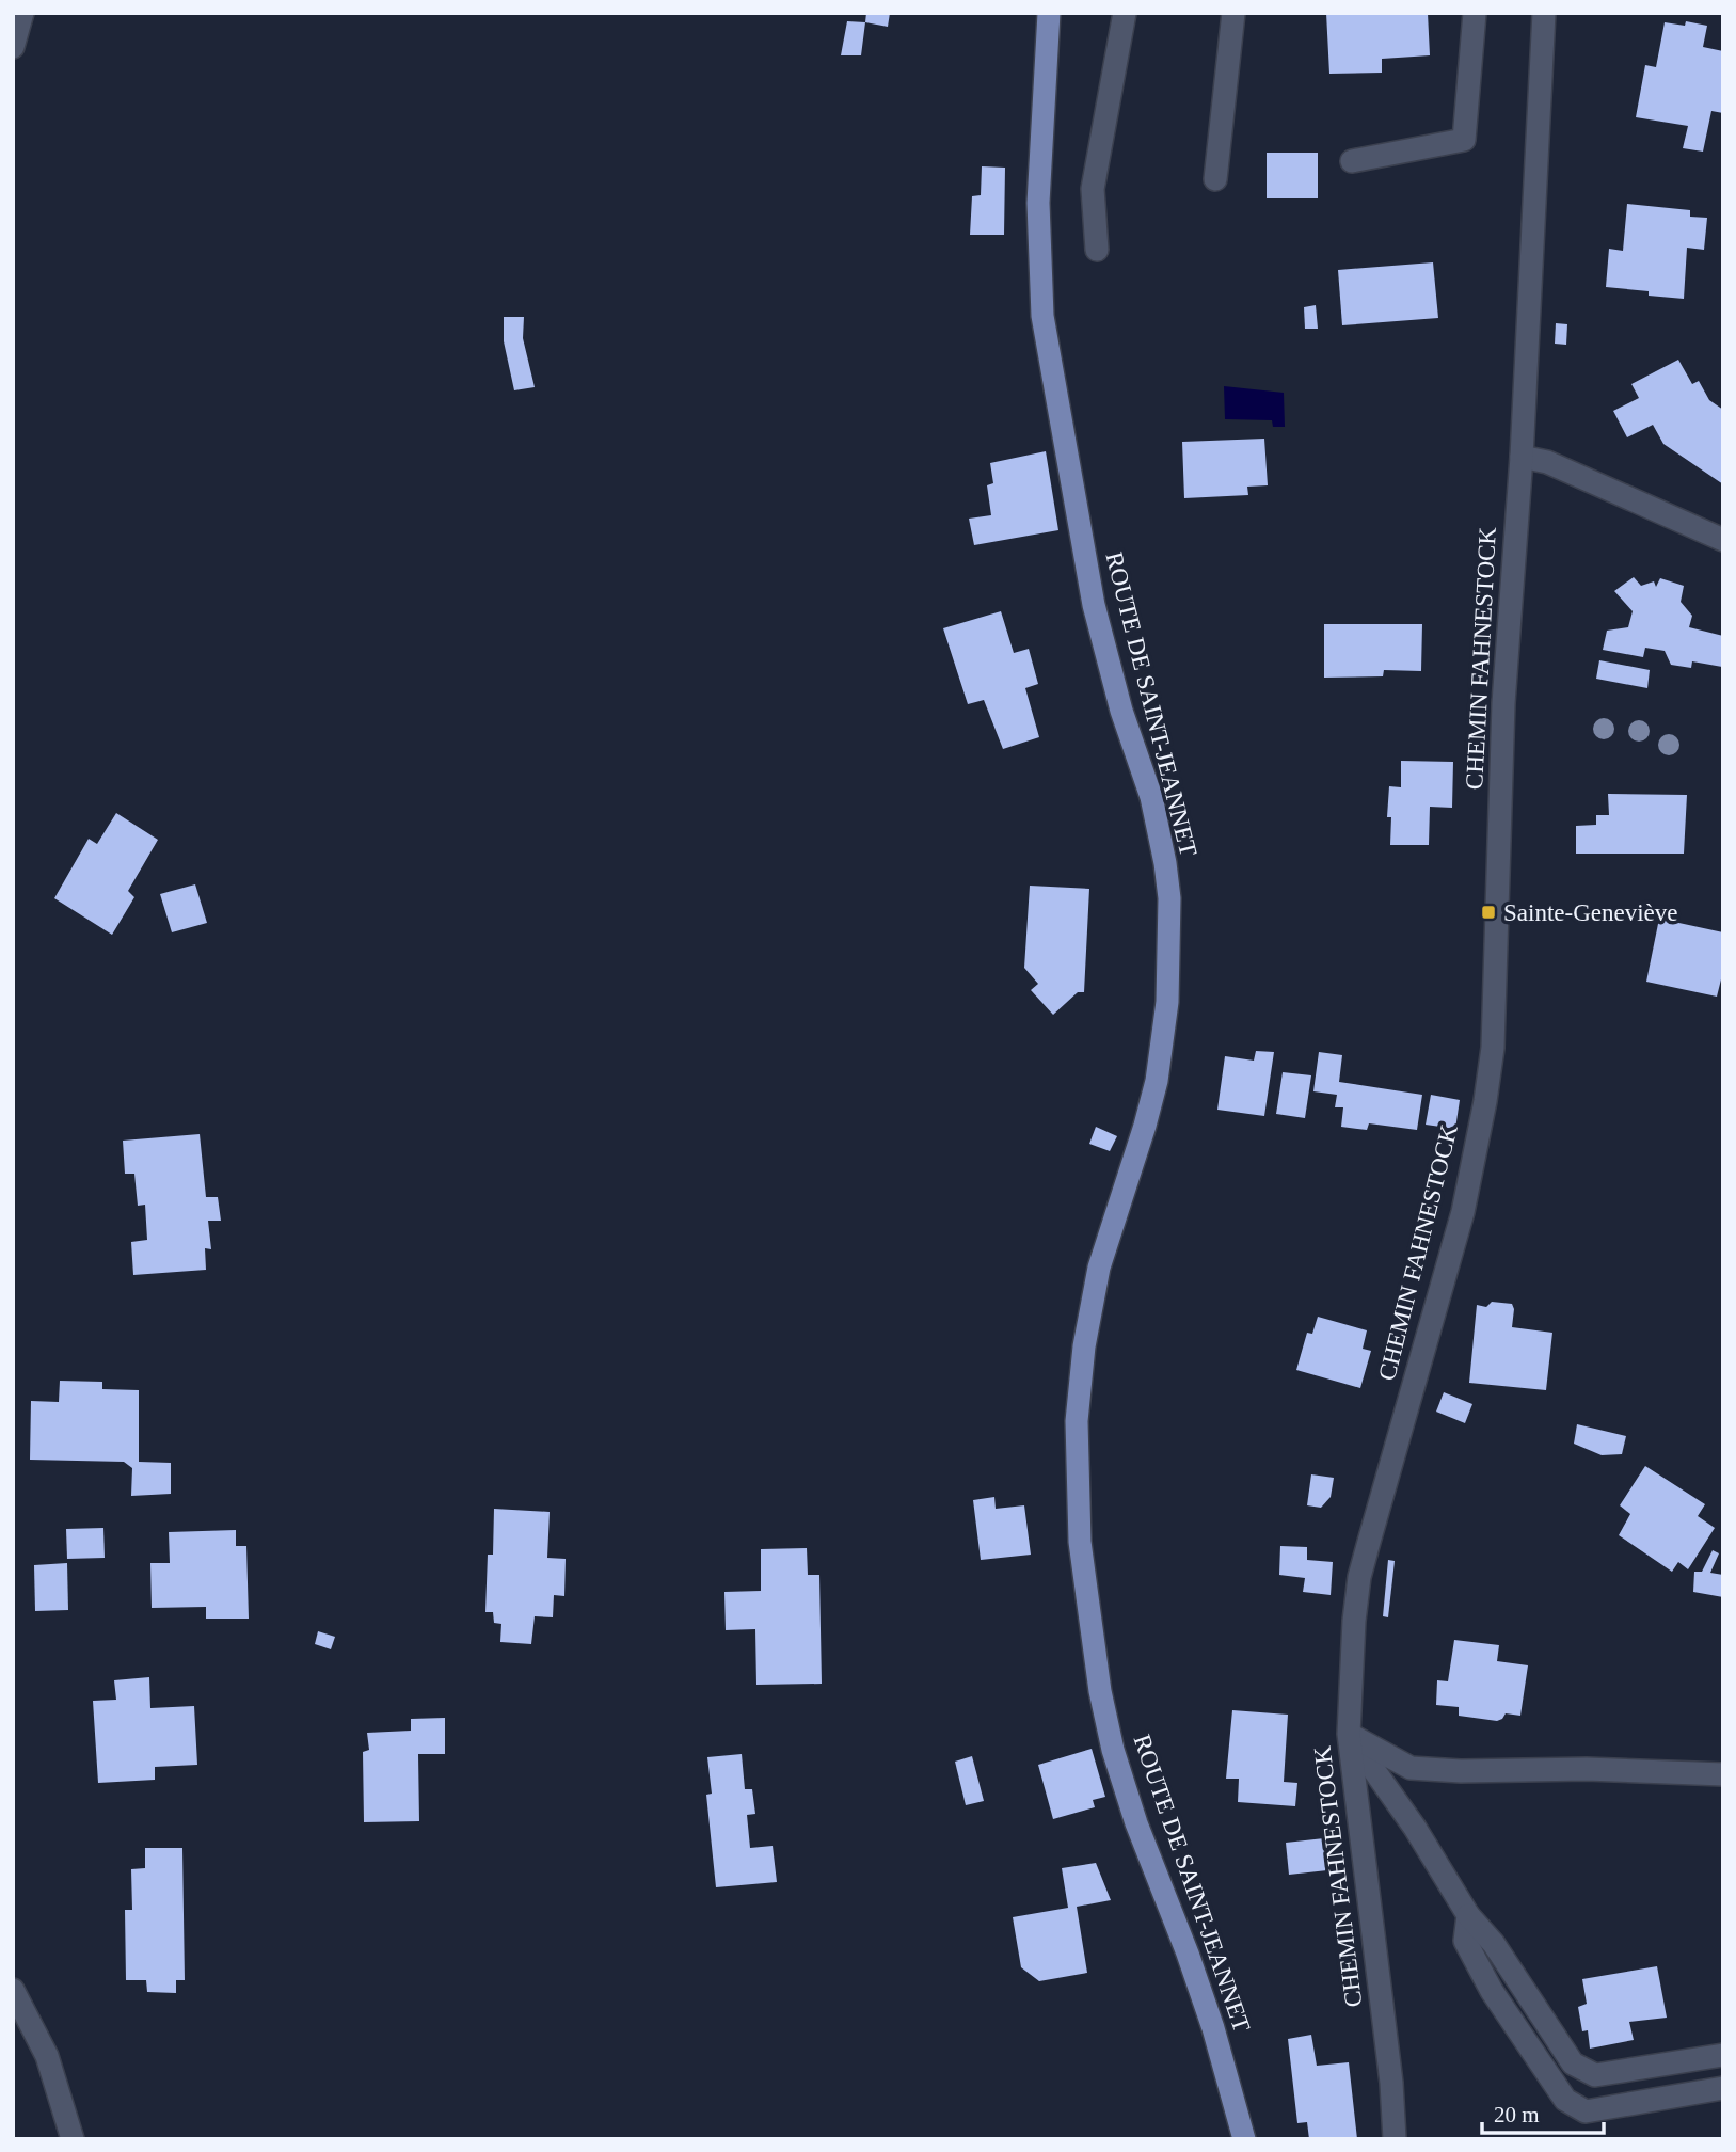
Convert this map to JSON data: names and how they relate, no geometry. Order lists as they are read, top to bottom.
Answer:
{
  "streets": {
    "main road": ["ROUTE DE SAINT-JEANNET"],
    "street": ["CHEMIN FAHNESTOCK"]
  },
  "places": {
    "transit": ["Sainte-Geneviève"]
  },
  "scale_bar": "20 m"
}
